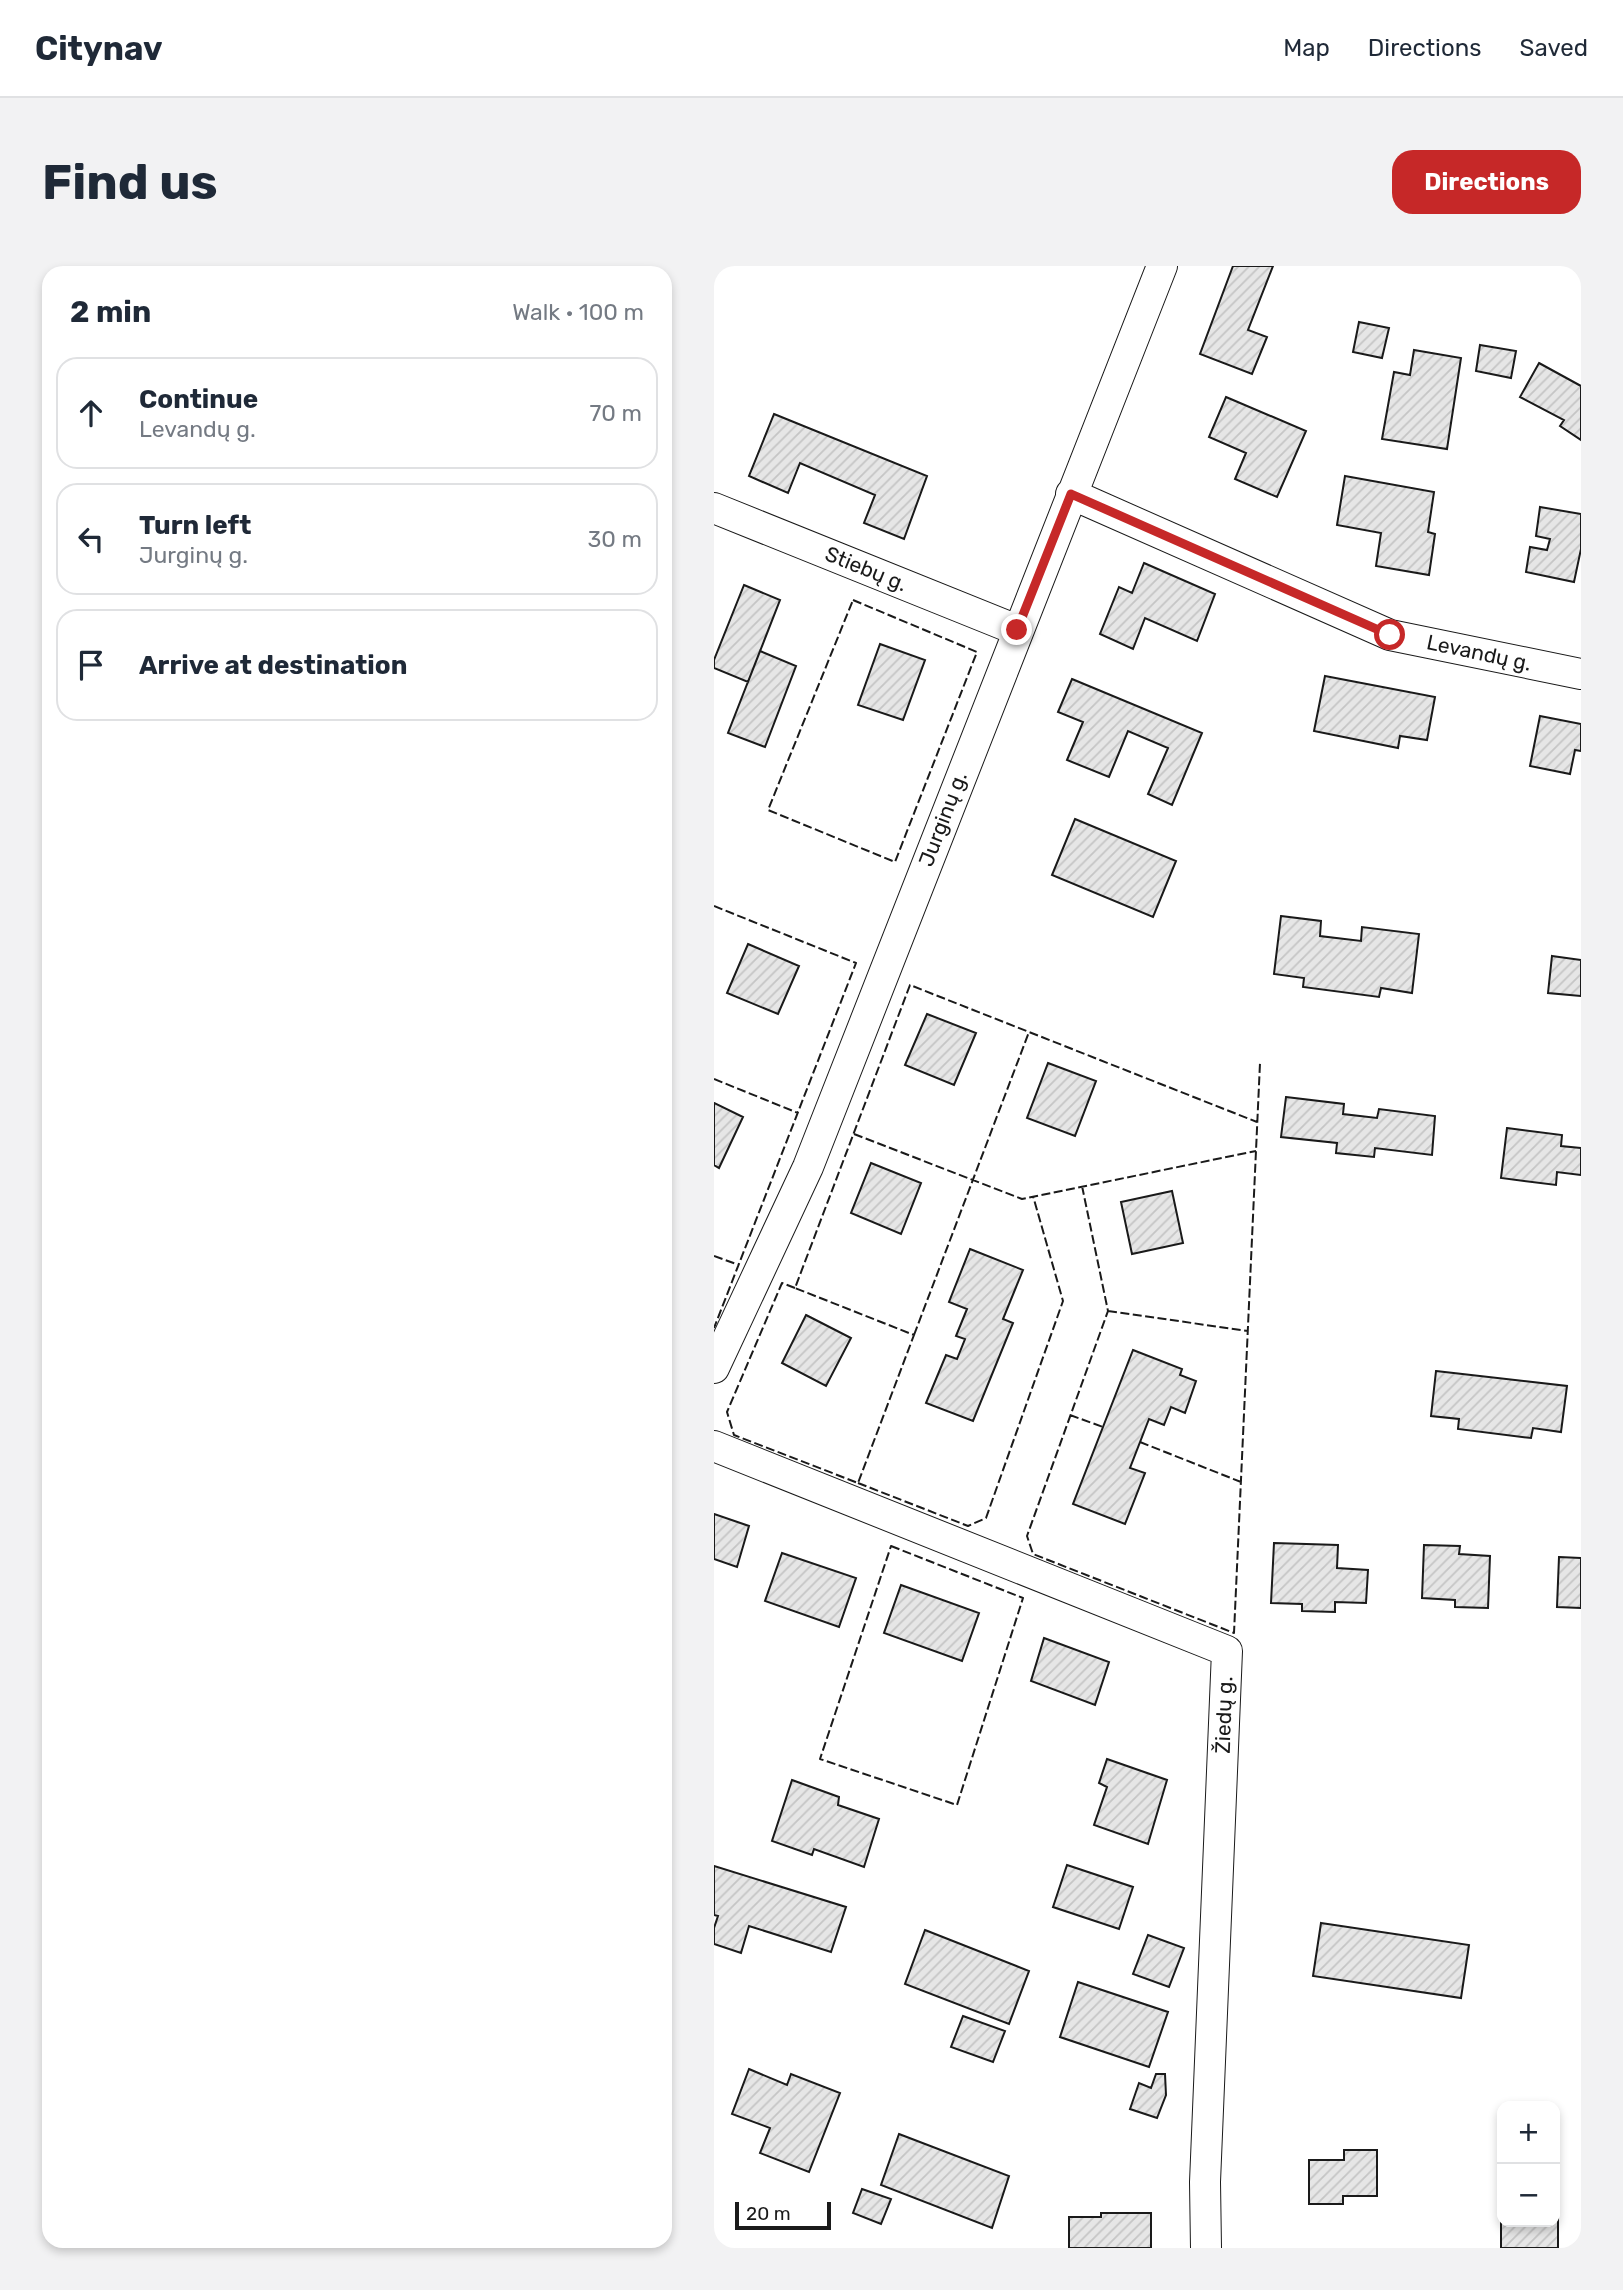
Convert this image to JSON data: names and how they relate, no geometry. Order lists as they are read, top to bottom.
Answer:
{
  "streets": {
    "street": [
      "Stiebų g.",
      "Levandų g.",
      "Jurginų g.",
      "Žiedų g."
    ]
  },
  "crossings": [
    ["Stiebų g.", "Jurginų g."],
    ["Levandų g.", "Jurginų g."]
  ],
  "scale_bar": "20 m",
  "page": {
    "header": "Citynav",
    "nav": ["Map", "Directions", "Saved"],
    "buttons": "Directions",
    "title": "Find us",
    "heading": ["2 min", "Walk · 100 m"],
    "list": [
      ["Continue", "Levandų g.", "70 m"],
      ["Turn left", "Jurginų g.", "30 m"],
      "Arrive at destination"
    ],
    "map_buttons": ["+", "−"],
    "scale": "20 m"
  }
}
